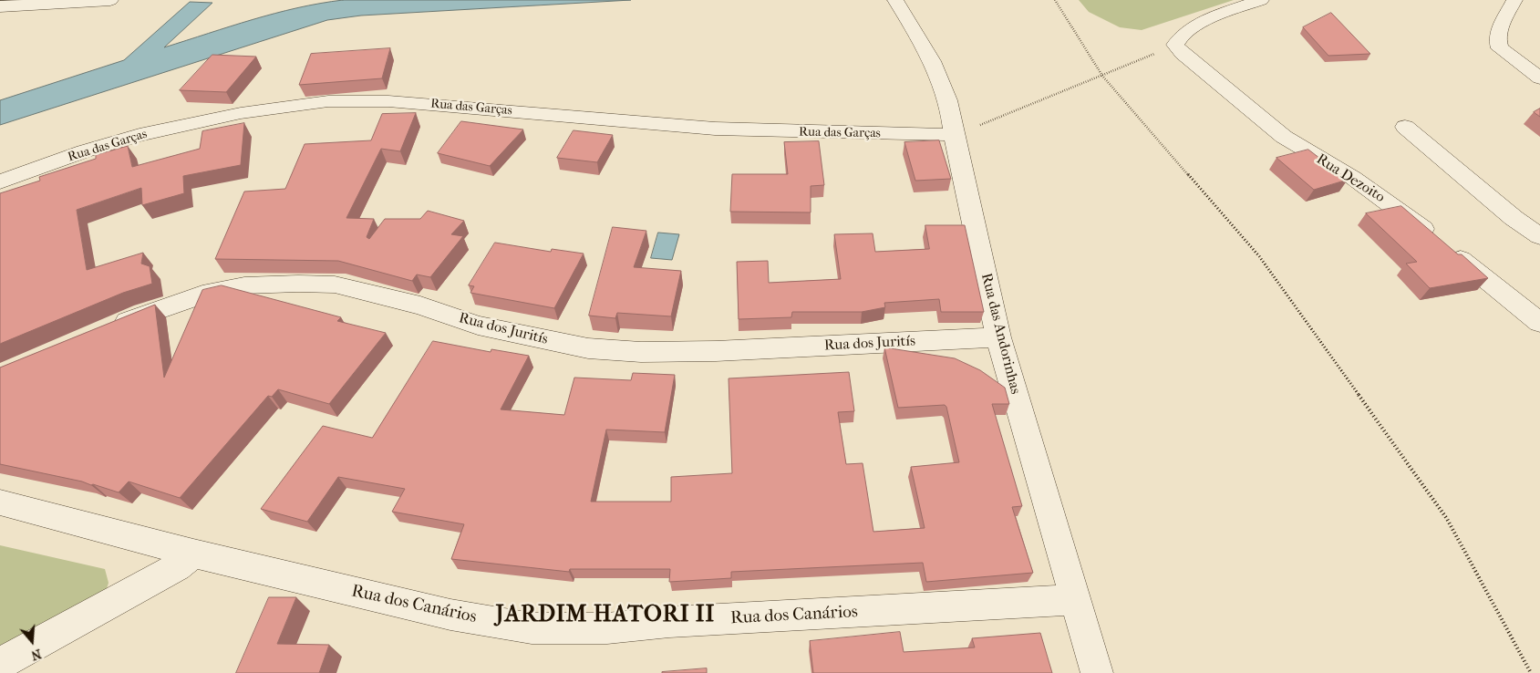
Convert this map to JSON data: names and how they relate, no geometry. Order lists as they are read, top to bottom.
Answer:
{
  "streets": {
    "street": [
      "Rua das Garças",
      "Rua Dezoito",
      "Rua dos Juritís",
      "Rua das Andorinhas",
      "Rua dos Canários"
    ]
  },
  "crossings": [
    ["Rua das Garças", "Rua das Andorinhas"],
    ["Rua dos Juritís", "Rua das Andorinhas"],
    ["Rua das Andorinhas", "Rua dos Canários"]
  ],
  "districts": ["JARDIM HATORI II"],
  "north": "bottom"
}
